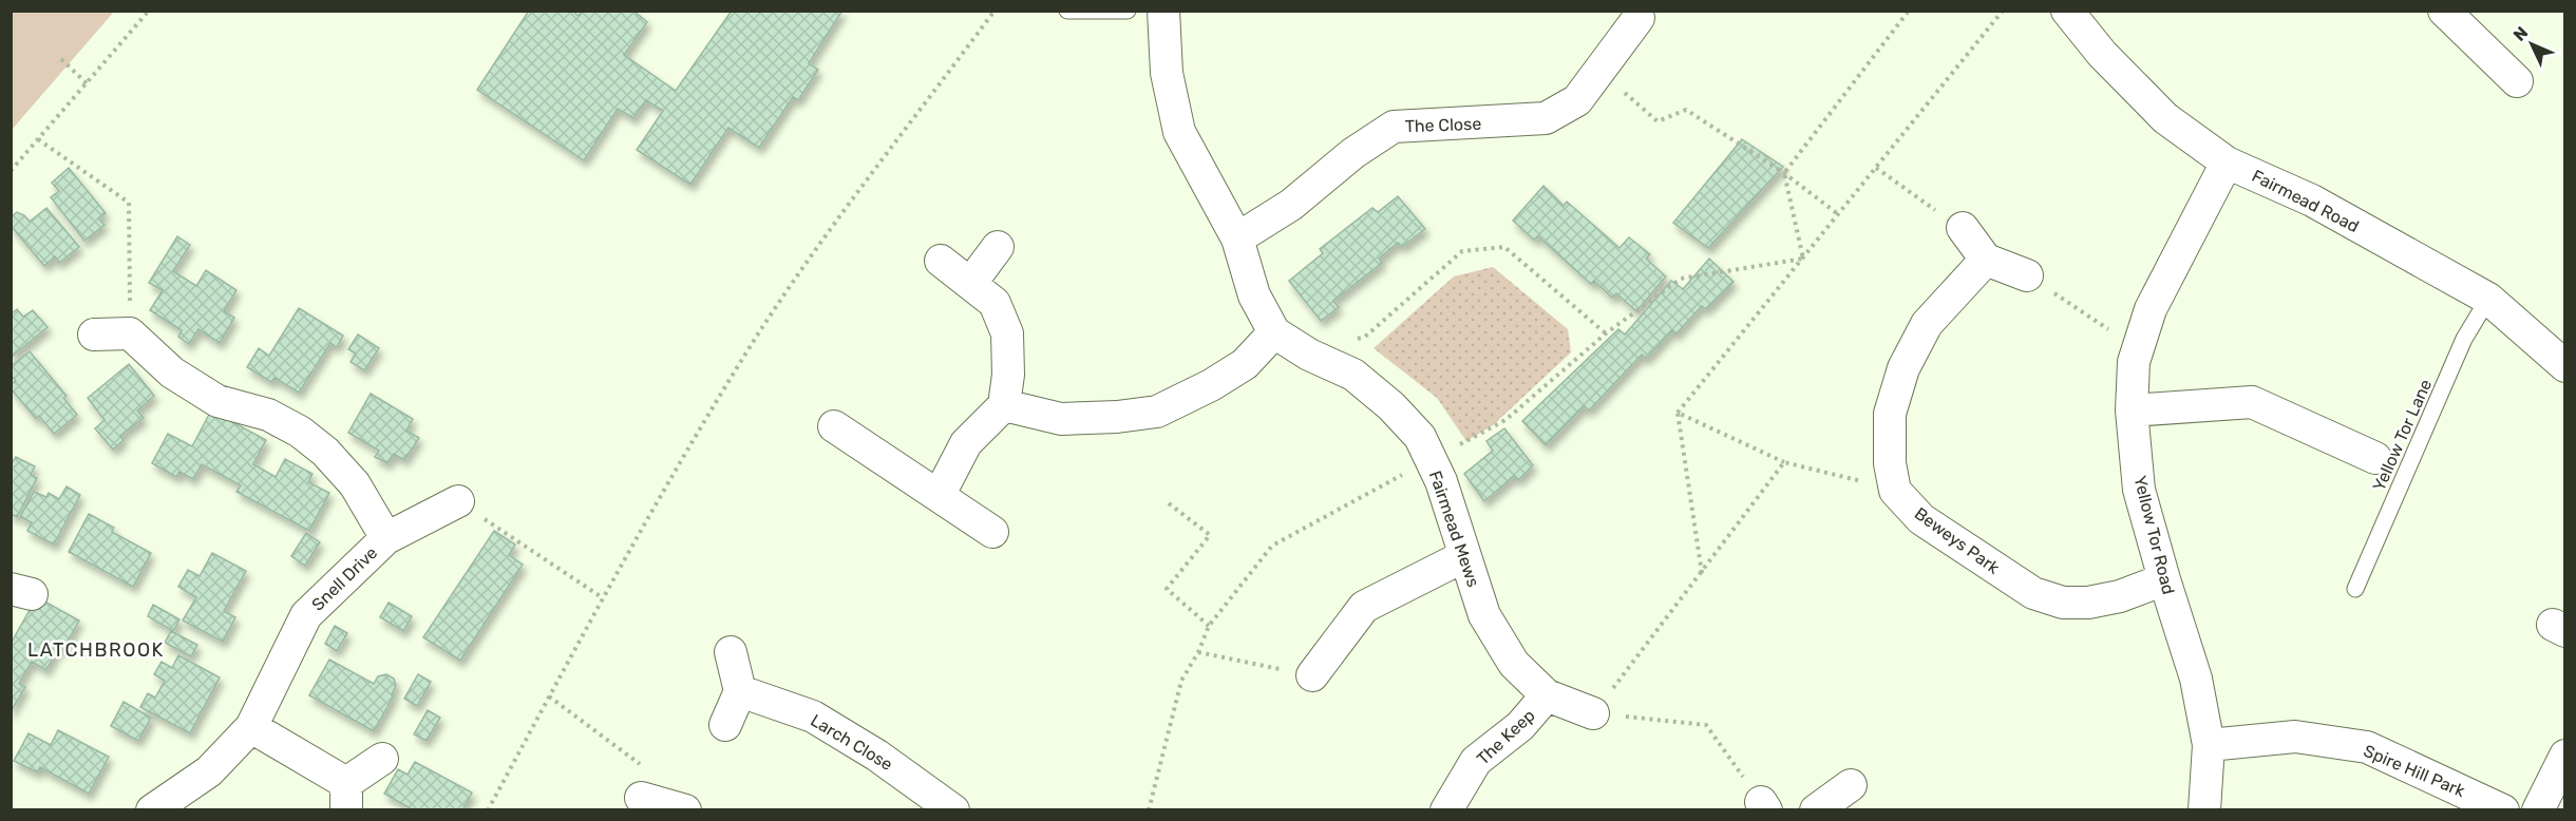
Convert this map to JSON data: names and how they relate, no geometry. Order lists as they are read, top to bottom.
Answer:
{
  "streets": {
    "street": [
      "The Close",
      "Fairmead Road",
      "Fairmead Mews",
      "Yellow Tor Road",
      "Beweys Park",
      "Snell Drive",
      "The Keep",
      "Larch Close",
      "Spire Hill Park"
    ],
    "lane": ["Yellow Tor Lane"]
  },
  "crossings": [
    ["The Close", "Fairmead Mews"],
    ["Fairmead Road", "Yellow Tor Lane"],
    ["Fairmead Road", "Yellow Tor Road"],
    ["Fairmead Mews", "The Keep"],
    ["Yellow Tor Road", "Beweys Park"],
    ["Yellow Tor Road", "Spire Hill Park"]
  ],
  "districts": ["LATCHBROOK"],
  "north": "top left"
}
